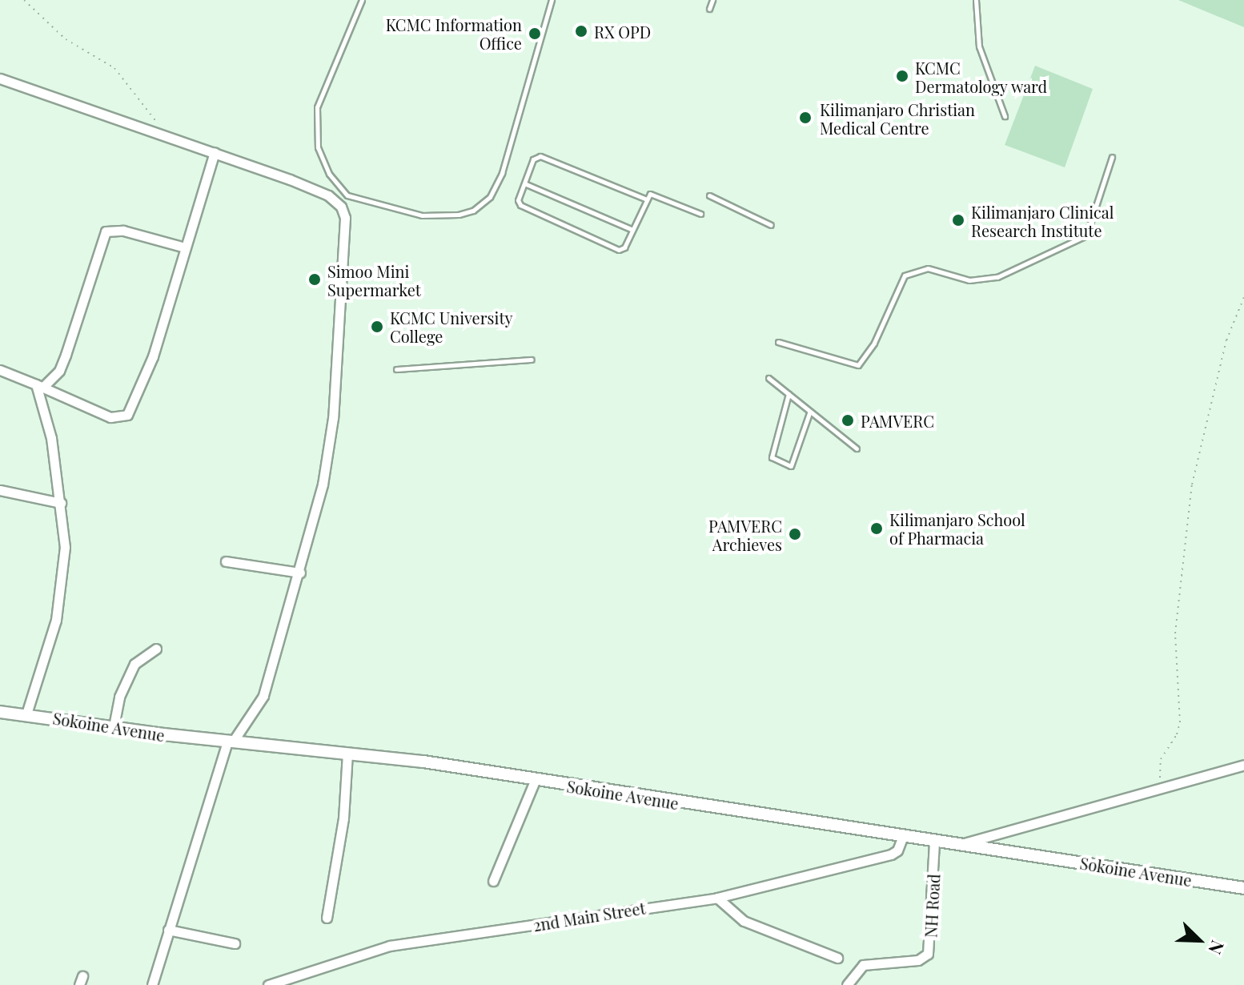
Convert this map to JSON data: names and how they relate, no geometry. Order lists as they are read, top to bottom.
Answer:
{
  "streets": {
    "street": ["Sokoine Avenue", "NH Road", "2nd Main Street"]
  },
  "crossings": [
    ["Sokoine Avenue", "NH Road"],
    ["Sokoine Avenue", "2nd Main Street"]
  ],
  "places": [
    "RX OPD",
    "KCMC Information Office",
    "KCMC Dermatology ward",
    "Kilimanjaro Christian Medical Centre",
    "Kilimanjaro Clinical Research Institute",
    "Simoo Mini Supermarket",
    "KCMC University College",
    "PAMVERC",
    "Kilimanjaro School of Pharmacia",
    "PAMVERC Archieves"
  ],
  "north": "bottom right"
}
